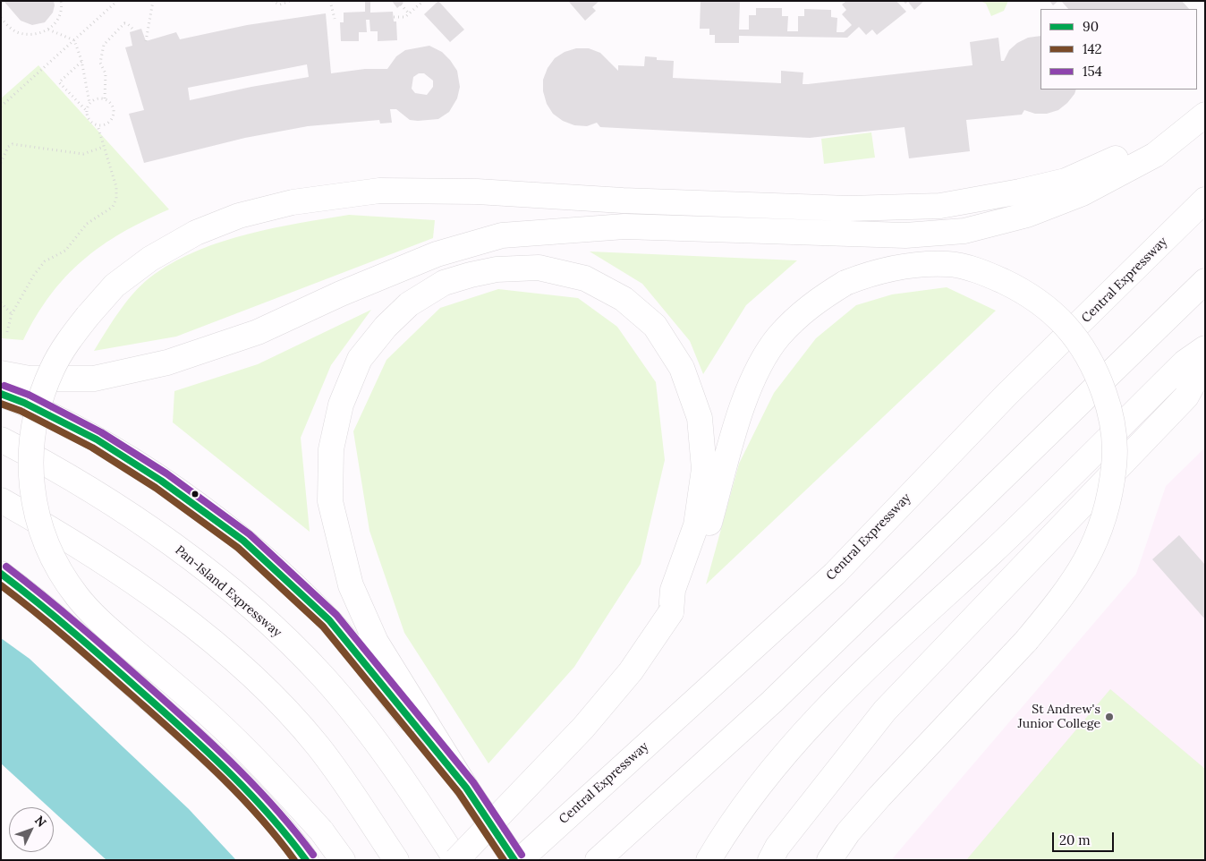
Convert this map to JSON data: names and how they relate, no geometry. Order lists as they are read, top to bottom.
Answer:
{
  "streets": {
    "main road": ["Central Expressway", "Pan-Island Expressway"]
  },
  "places": ["St Andrew's Junior College"],
  "lines": ["transit line 154", "transit line 90", "transit line 142"],
  "legend": ["90", "142", "154"],
  "scale_bar": "20 m",
  "north": "top right"
}
